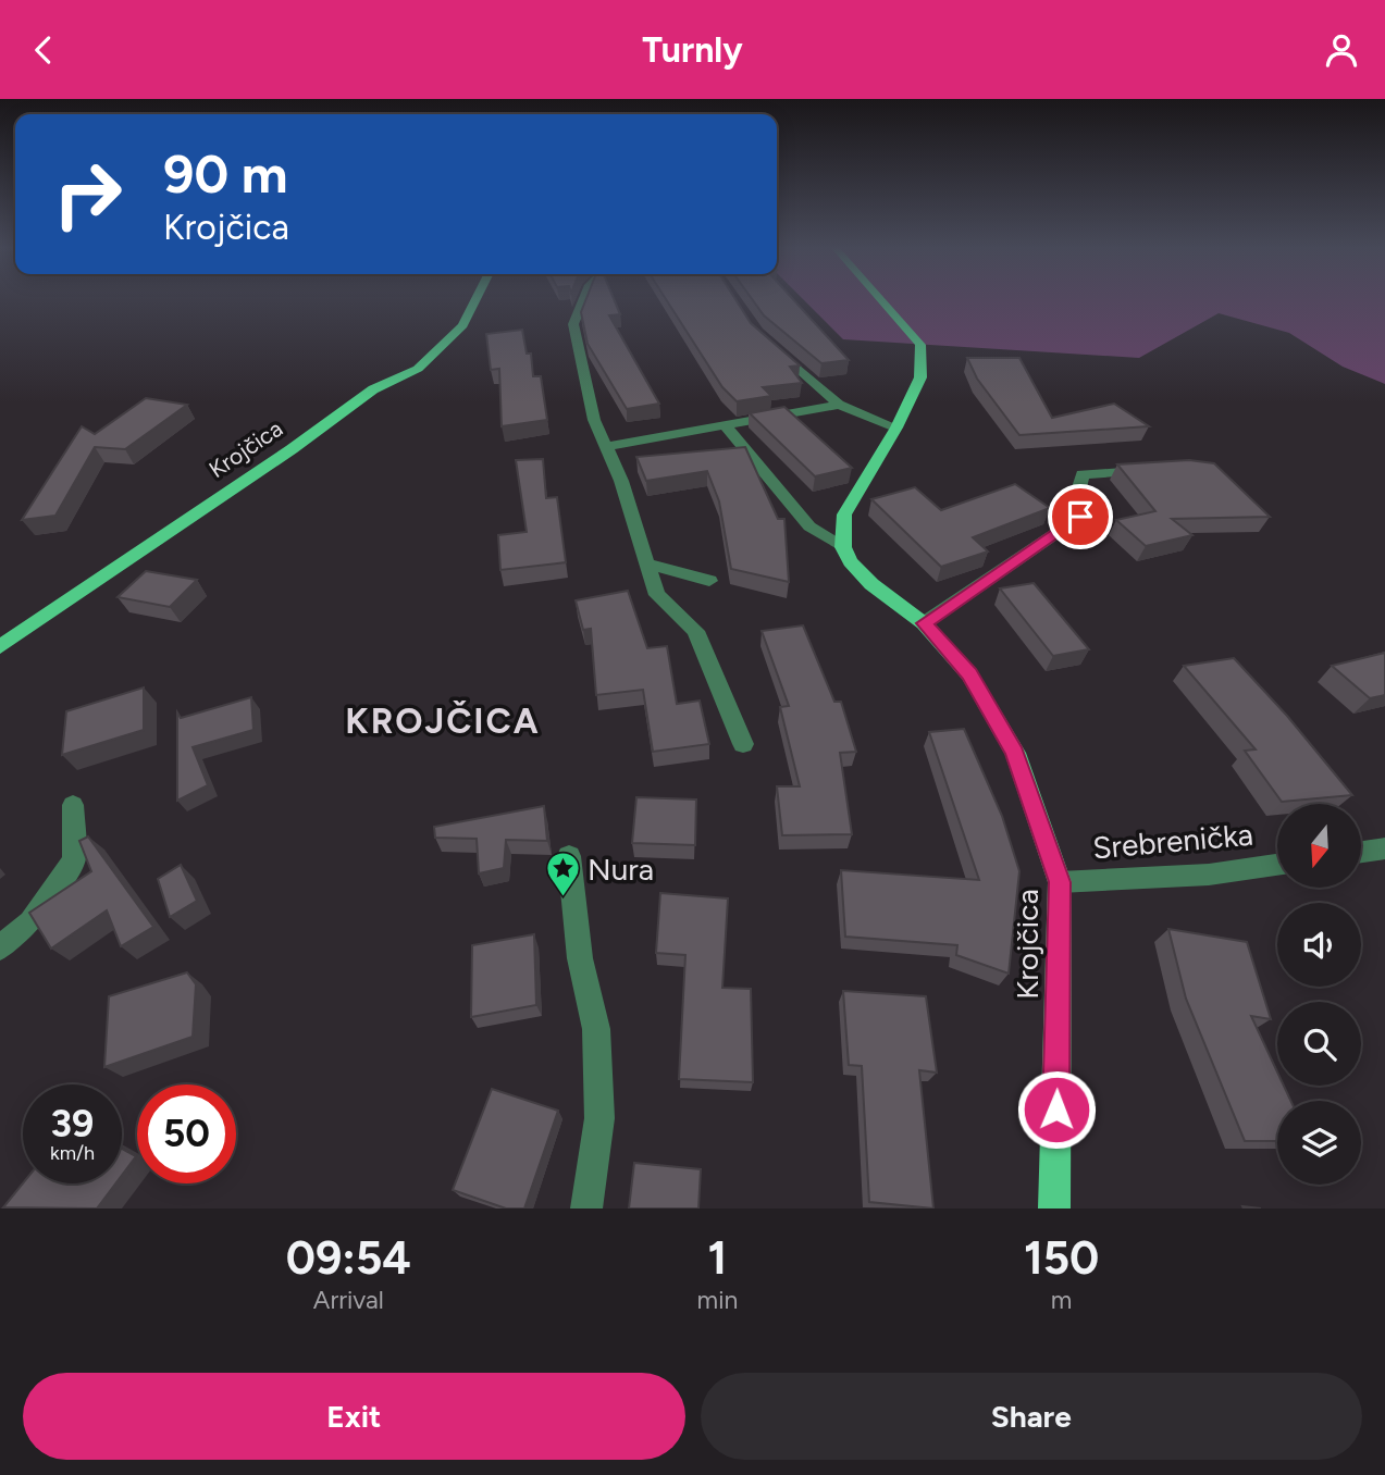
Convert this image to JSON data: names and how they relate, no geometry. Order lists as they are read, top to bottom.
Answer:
{
  "streets": {
    "main road": ["Krojčica"],
    "street": ["Srebrenička"]
  },
  "crossings": [
    ["Krojčica", "Srebrenička"]
  ],
  "districts": ["KROJČICA"],
  "places": {
    "place": ["Nura"]
  },
  "north": "bottom",
  "page": {
    "header": "Turnly",
    "turn": ["90 m", "Krojčica"],
    "speed": "39 km/h",
    "limit": "50",
    "eta": [
      "09:54",
      "Arrival",
      "1",
      "min",
      "150",
      "m"
    ],
    "buttons": ["Exit", "Share"]
  }
}
